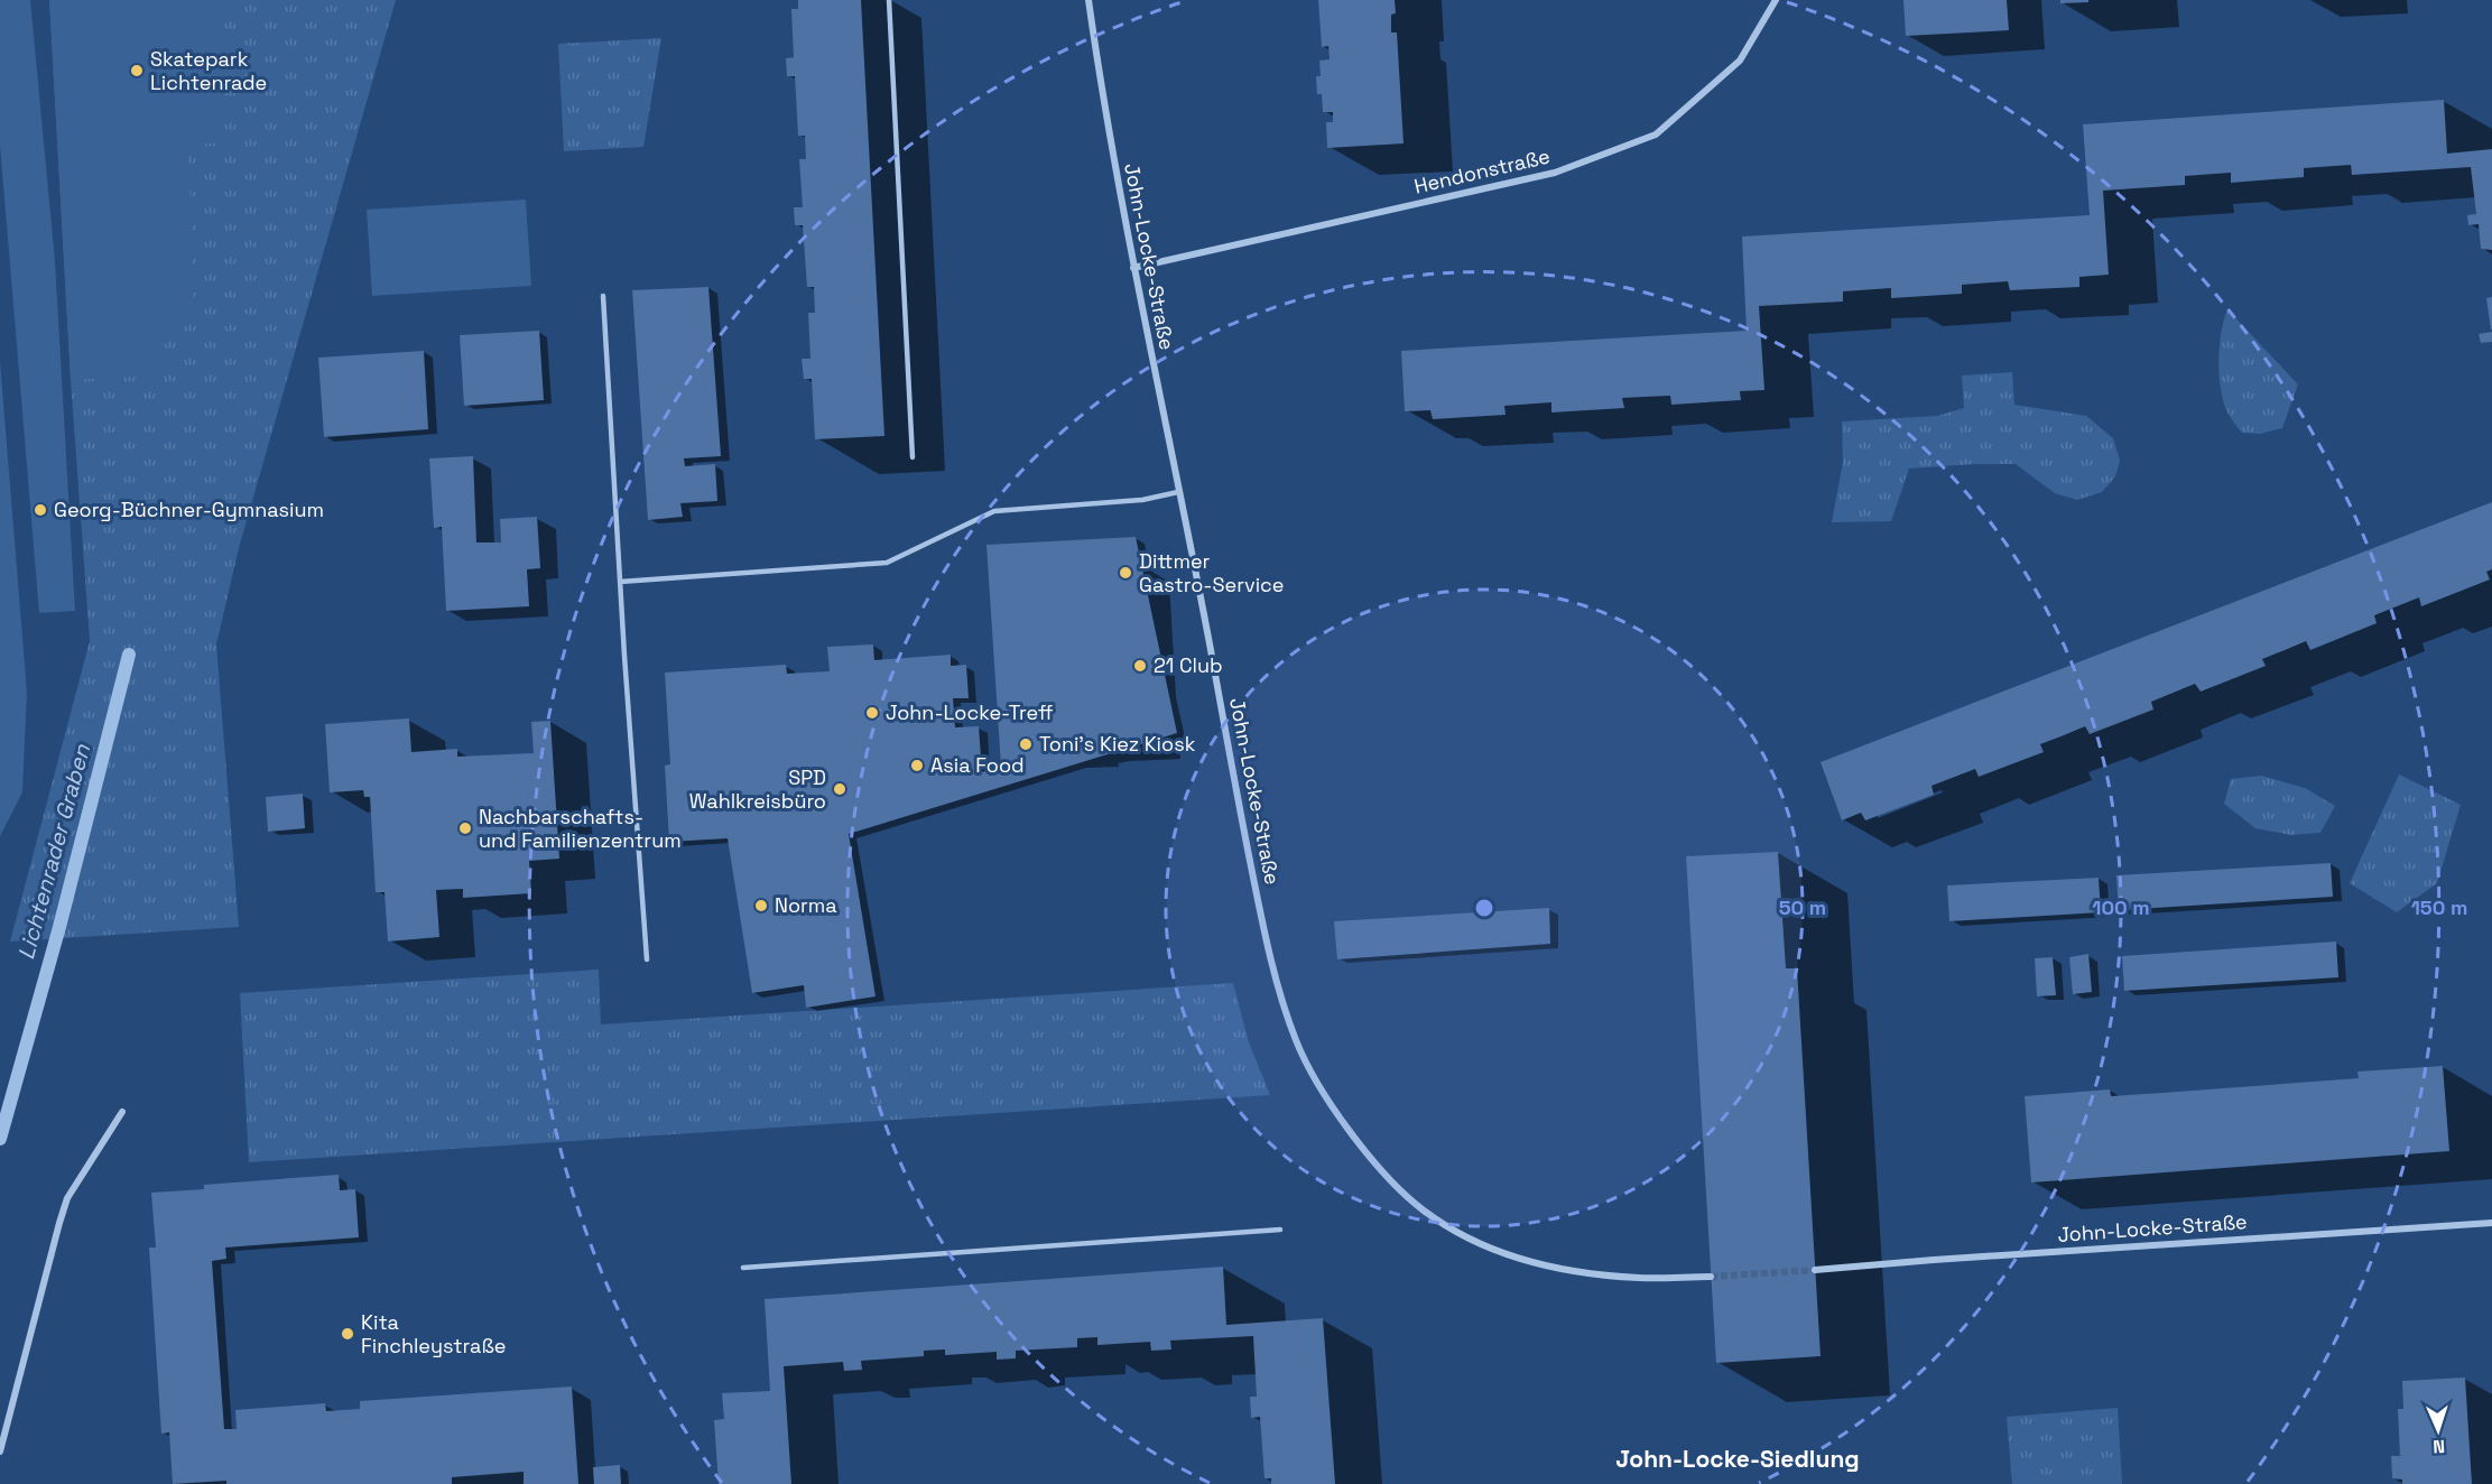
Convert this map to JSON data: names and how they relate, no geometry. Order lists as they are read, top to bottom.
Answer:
{
  "streets": {
    "street": ["Hendonstraße", "John-Locke-Straße"]
  },
  "crossings": [
    ["Hendonstraße", "John-Locke-Straße"]
  ],
  "districts": ["John-Locke-Siedlung"],
  "water": ["Lichtenrader Graben"],
  "places": [
    "Skatepark Lichtenrade",
    "Georg-Büchner-Gymnasium",
    "Dittmer Gastro-Service",
    "21 Club",
    "John-Locke-Treff",
    "Toni's Kiez Kiosk",
    "Asia Food",
    "SPD Wahlkreisbüro",
    "Nachbarschafts- und Familienzentrum",
    "Norma",
    "Kita Finchleystraße"
  ],
  "north": "bottom",
  "rings": ["50 m", "100 m", "150 m"]
}
